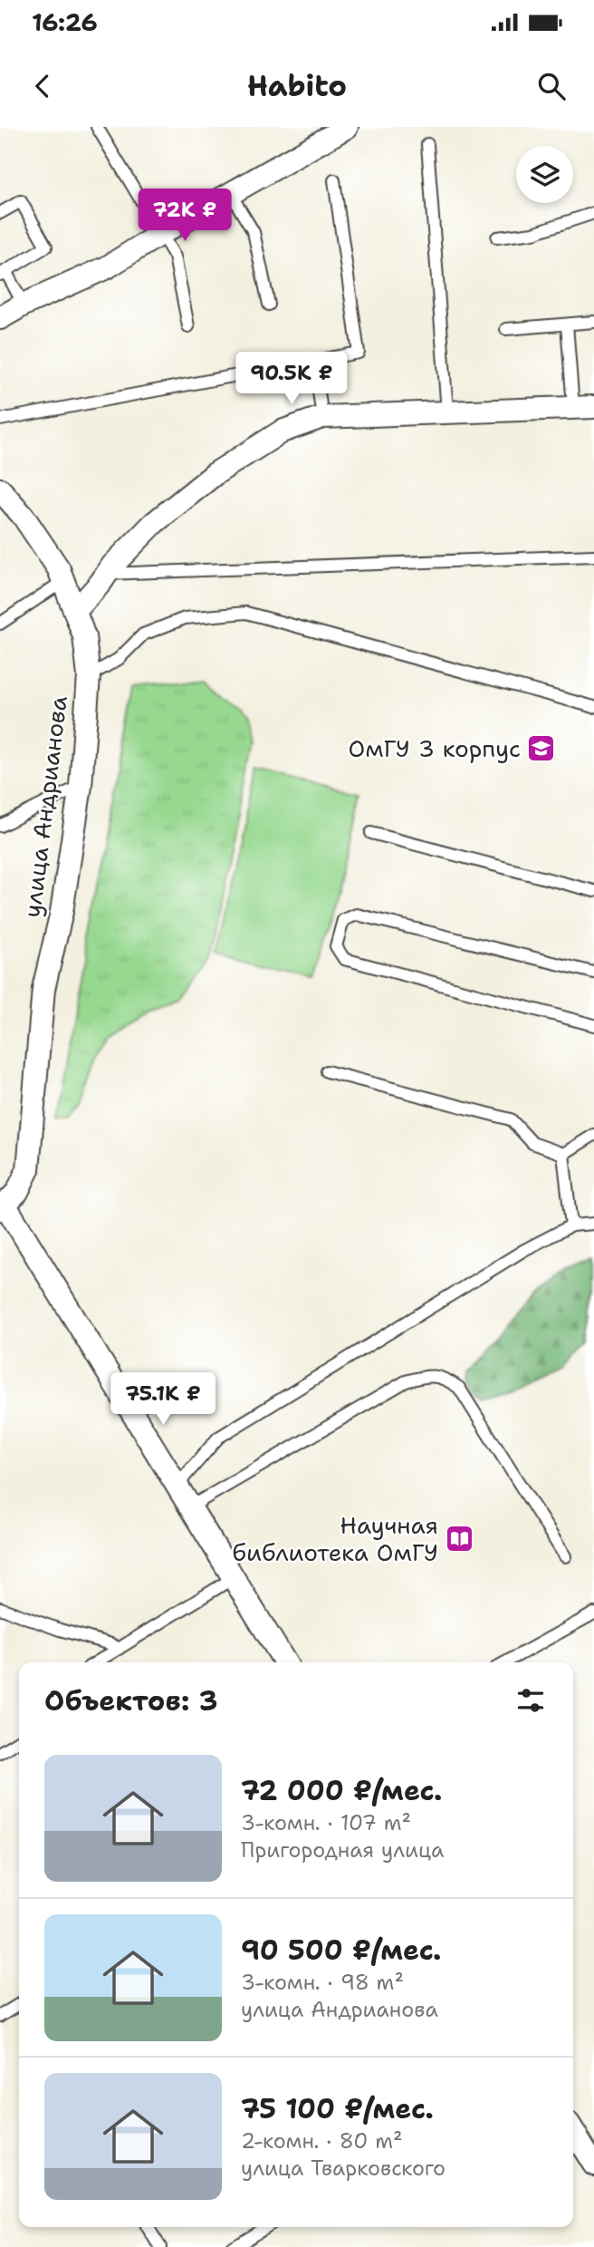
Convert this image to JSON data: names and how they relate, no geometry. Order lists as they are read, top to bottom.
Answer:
{
  "streets": {
    "street": ["улица Андрианова"]
  },
  "places": {
    "school or university": ["ОмГУ 3 корпус"],
    "library": ["Научная библиотека ОмГУ"]
  },
  "page": {
    "status": "16:26",
    "header": "Habito",
    "price": ["72K ₽", "90.5K ₽", "75.1K ₽"],
    "heading": "Объектов: 3",
    "list": [
      {
        "name": "72 000 ₽/мес.",
        "note": "3-комн. · 107 m² · Пригородная улица"
      },
      {
        "name": "90 500 ₽/мес.",
        "note": "3-комн. · 98 m² · улица Андрианова"
      },
      {
        "name": "75 100 ₽/мес.",
        "note": "2-комн. · 80 m² · улица Тварковского"
      }
    ]
  }
}
